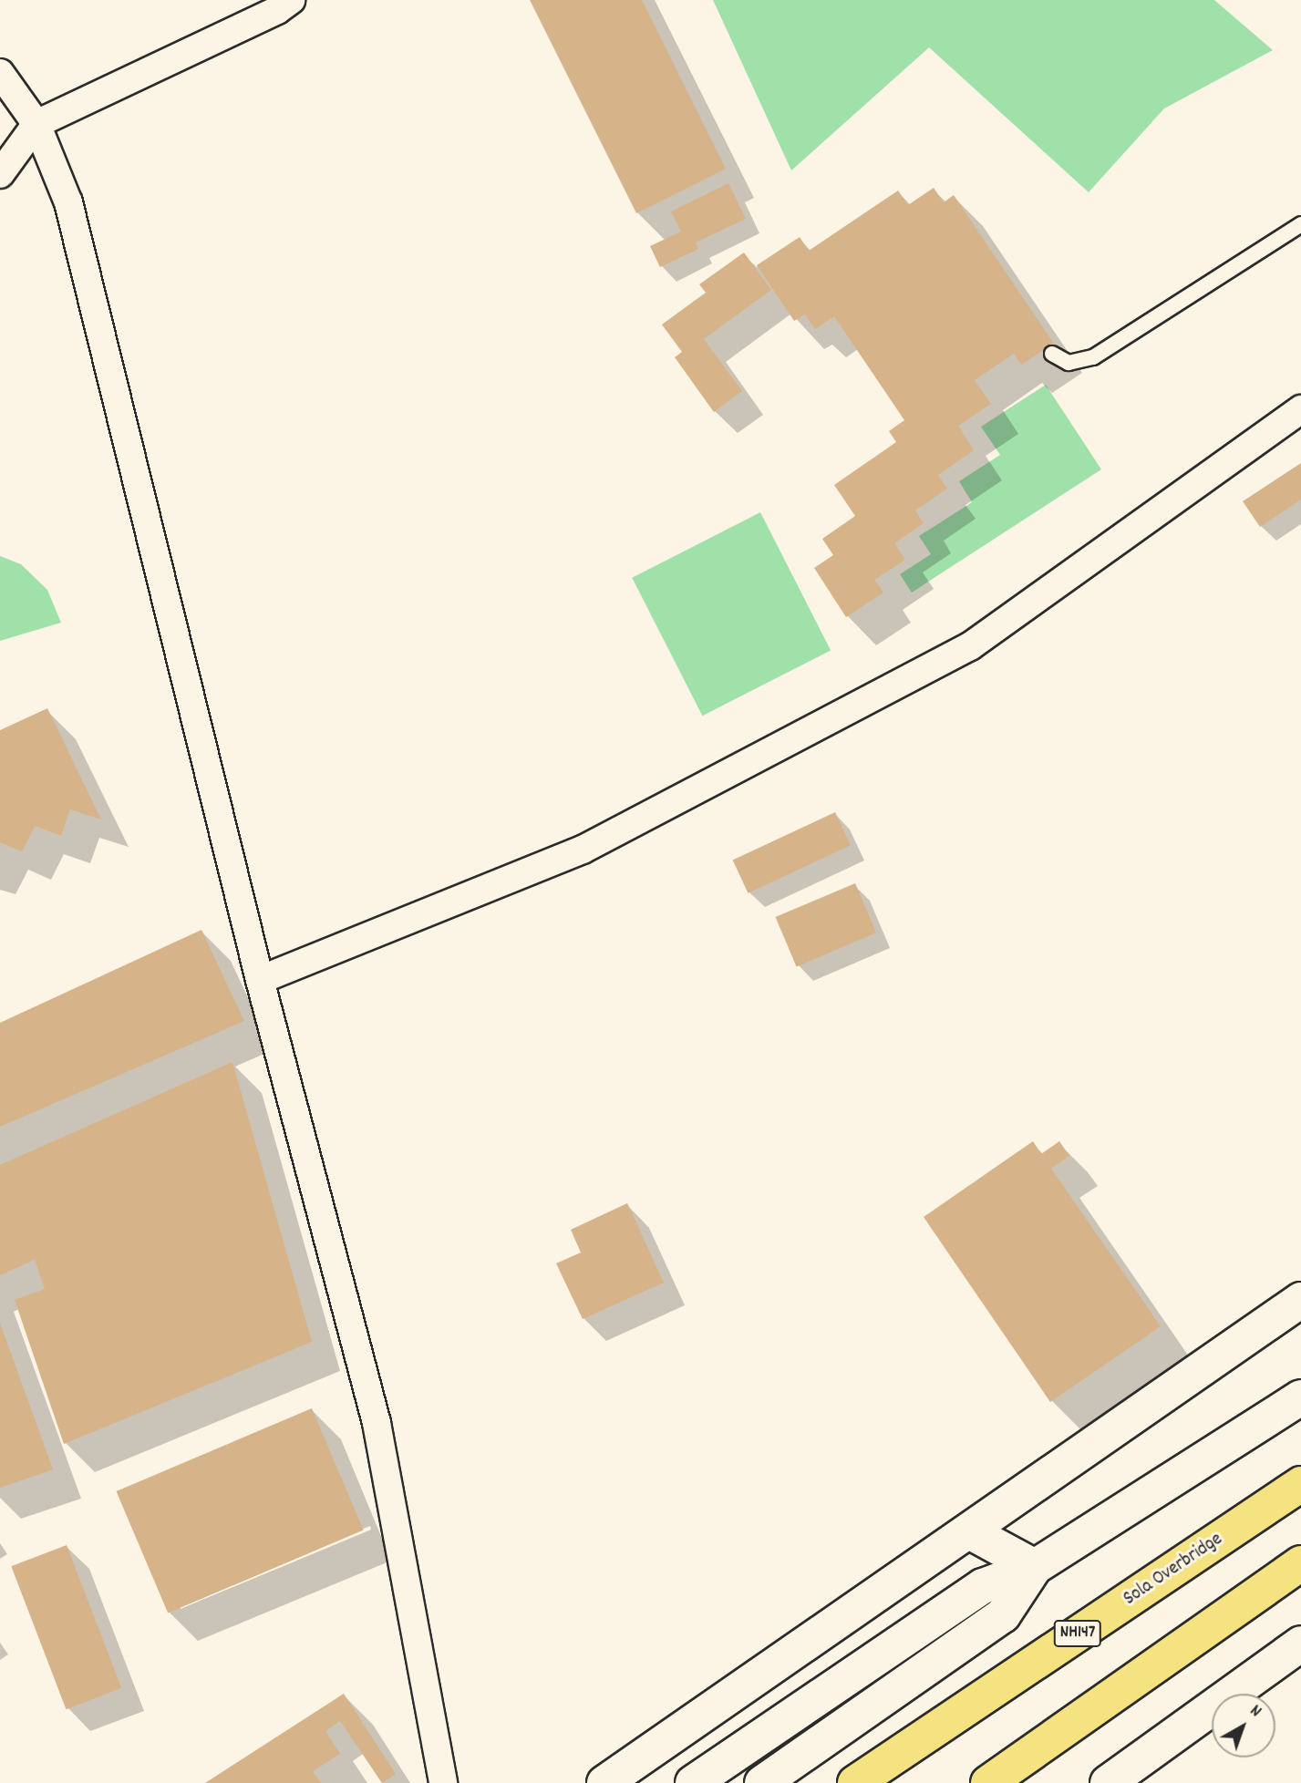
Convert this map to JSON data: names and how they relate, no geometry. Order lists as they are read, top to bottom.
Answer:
{
  "streets": {
    "highway": ["Sola Overbridge", "NH147"]
  },
  "north": "top right"
}
